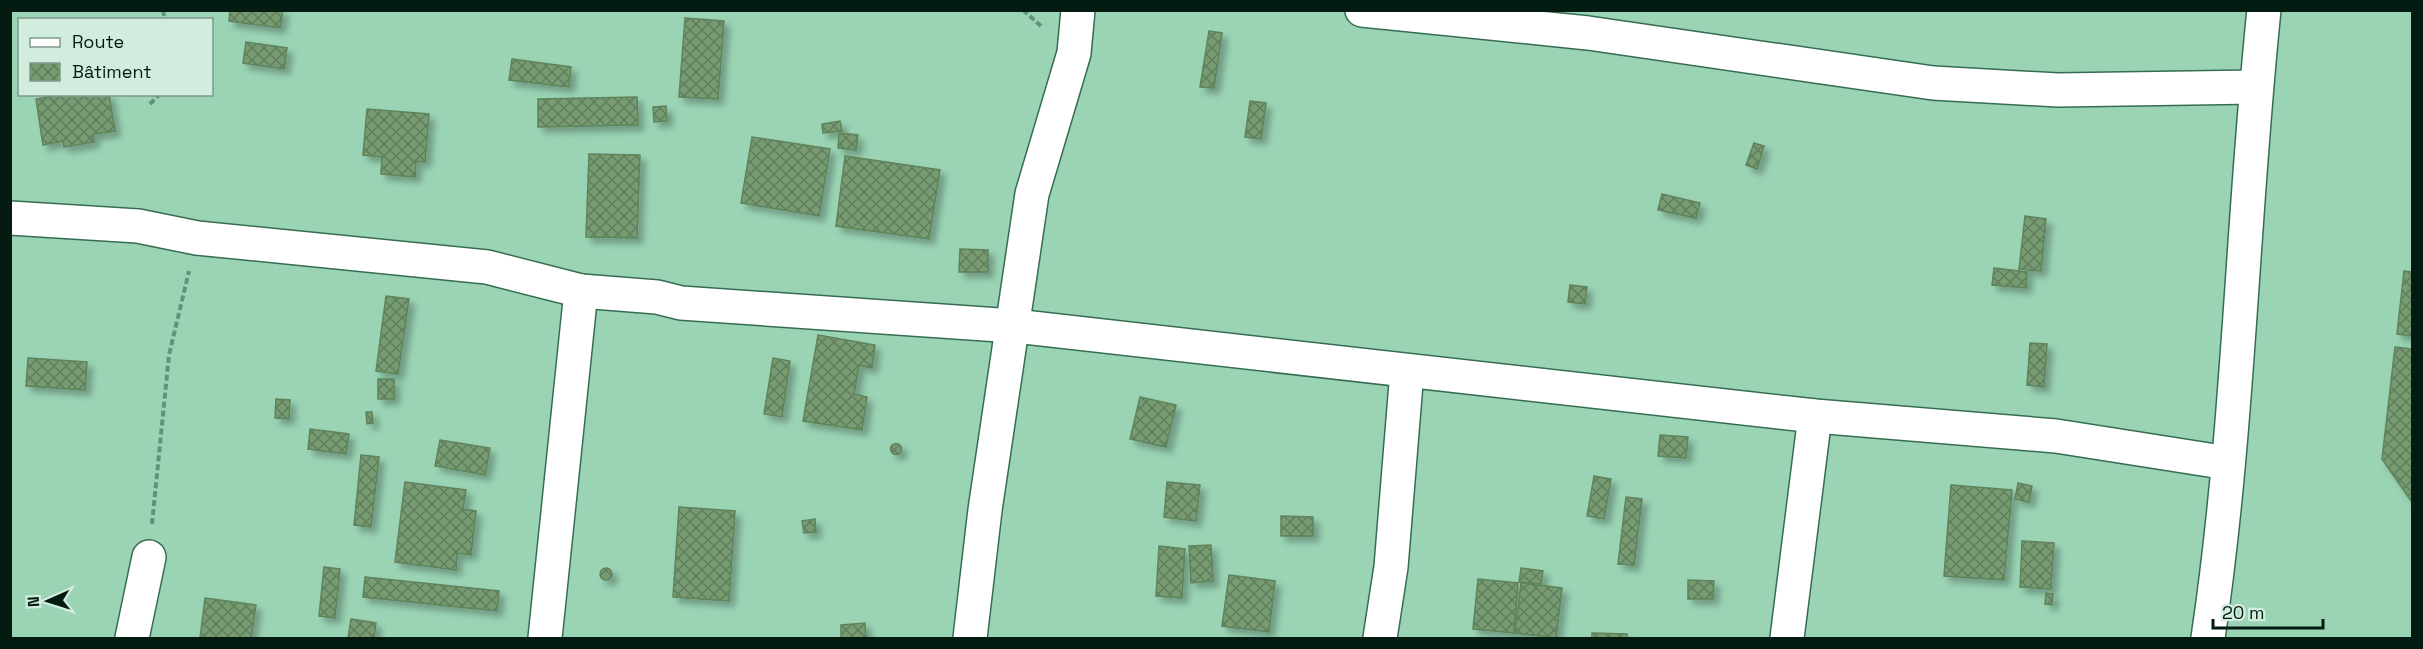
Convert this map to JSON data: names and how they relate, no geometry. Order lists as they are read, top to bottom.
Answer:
{
  "legend": ["Route", "Bâtiment"],
  "scale_bar": "20 m",
  "north": "left"
}
